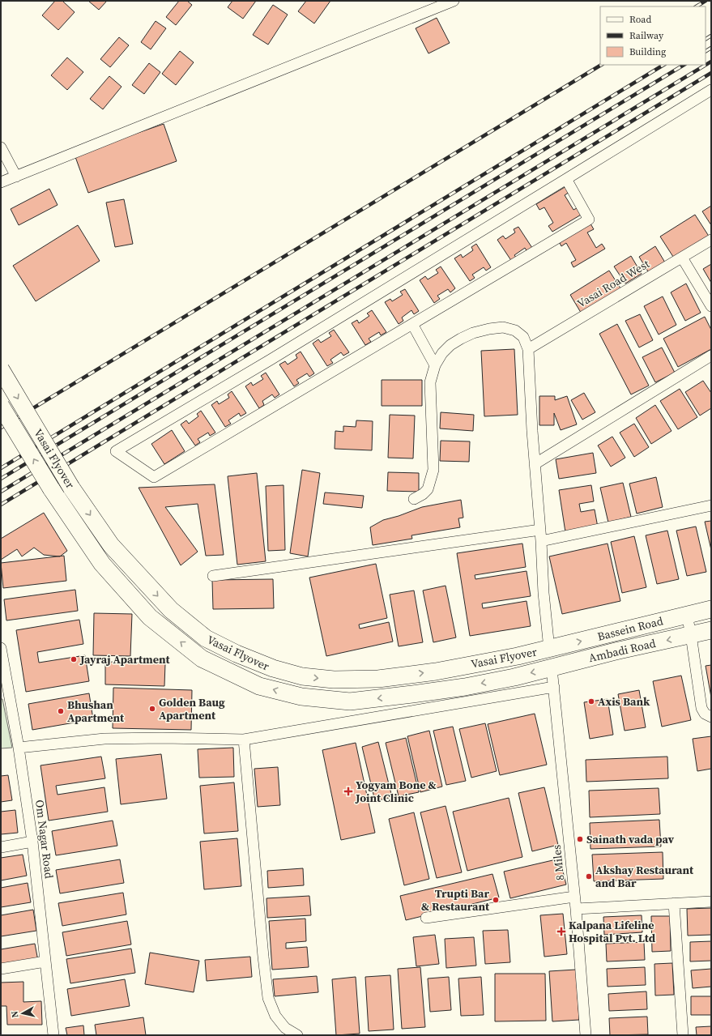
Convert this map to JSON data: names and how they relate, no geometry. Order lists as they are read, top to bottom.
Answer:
{
  "streets": {
    "main road": ["Vasai Flyover", "Bassein Road", "Ambadi Road"],
    "street": ["Vasai Road West", "Om Nagar Road", "8 Miles"]
  },
  "crossings": [
    ["Vasai Flyover", "Bassein Road"],
    ["Vasai Flyover", "Ambadi Road"]
  ],
  "one_way": ["Bassein Road", "Ambadi Road"],
  "places": {
    "other": [
      "Jayraj Apartment",
      "Axis Bank",
      "Golden Baug Apartment",
      "Bhushan Apartment",
      "Sainath vada pav",
      "Akshay Restaurant and Bar",
      "Trupti Bar & Restaurant"
    ],
    "health": ["Yogyam Bone & Joint Clinic", "Kalpana Lifeline Hospital Pvt. Ltd"]
  },
  "legend": ["Road", "Railway", "Building"],
  "north": "left"
}
